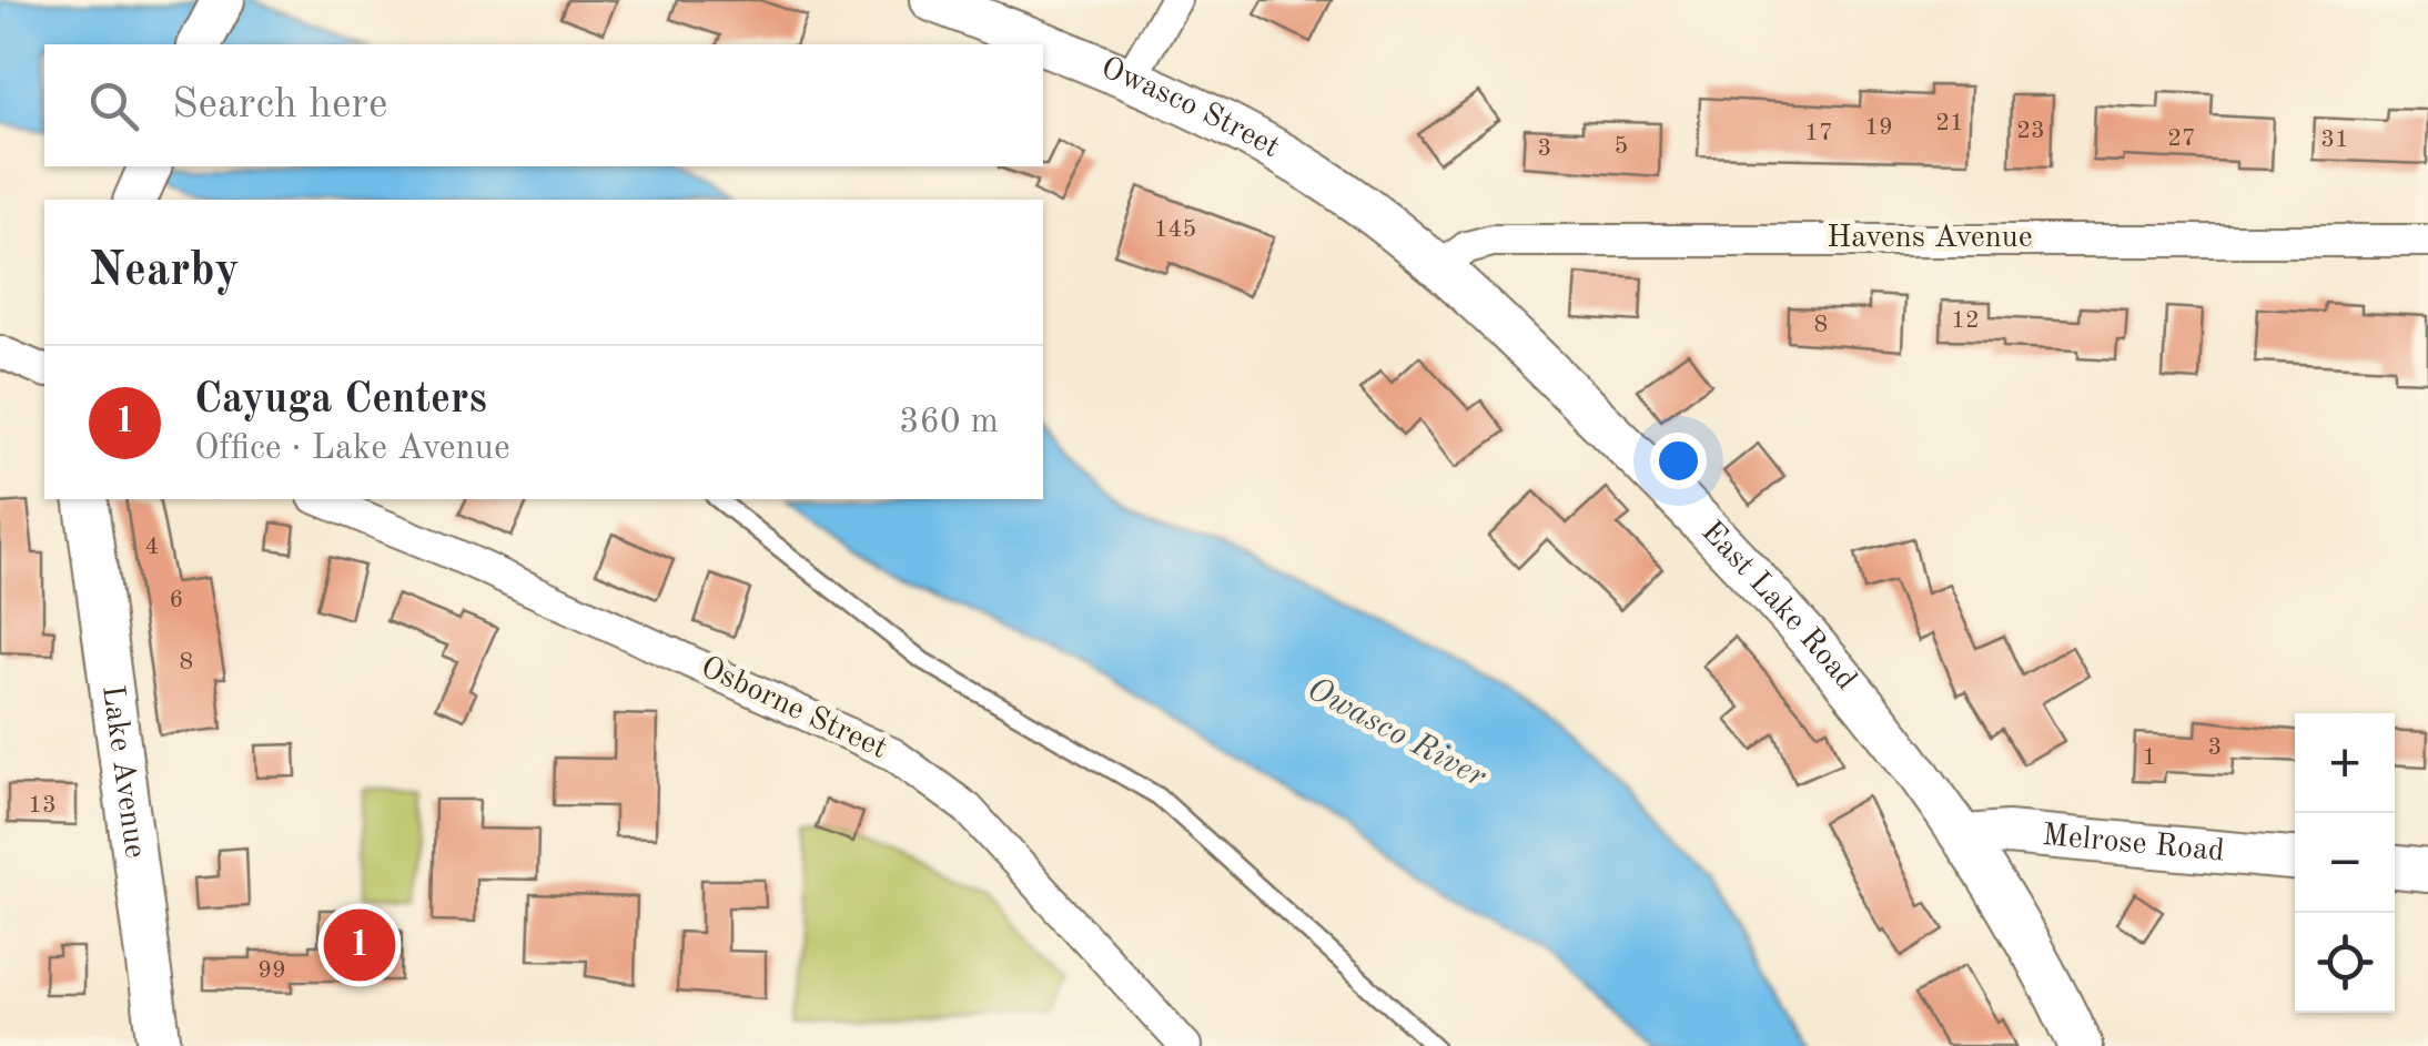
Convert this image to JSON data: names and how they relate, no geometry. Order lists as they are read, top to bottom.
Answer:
{
  "streets": {
    "main road": [
      "Owasco Street",
      "East Lake Road",
      "Lake Avenue",
      "Melrose Road"
    ],
    "street": ["Havens Avenue", "Osborne Street"]
  },
  "crossings": [
    ["Owasco Street", "Havens Avenue"],
    ["Owasco Street", "East Lake Road"],
    ["Havens Avenue", "East Lake Road"],
    ["East Lake Road", "Melrose Road"]
  ],
  "water": ["Owasco River"],
  "house_numbers": [
    "21",
    "19",
    "23",
    "17",
    "27",
    "31",
    "5",
    "3",
    "145",
    "12",
    "8",
    "4",
    "6",
    "8",
    "3",
    "1",
    "13",
    "99"
  ],
  "page": {
    "search": "Search here",
    "heading": "Nearby",
    "list": [
      {
        "mark": "1",
        "name": "Cayuga Centers",
        "note": "Office · Lake Avenue",
        "value": "360 m"
      }
    ],
    "map_buttons": ["+", "−"],
    "pins": "1"
  }
}
